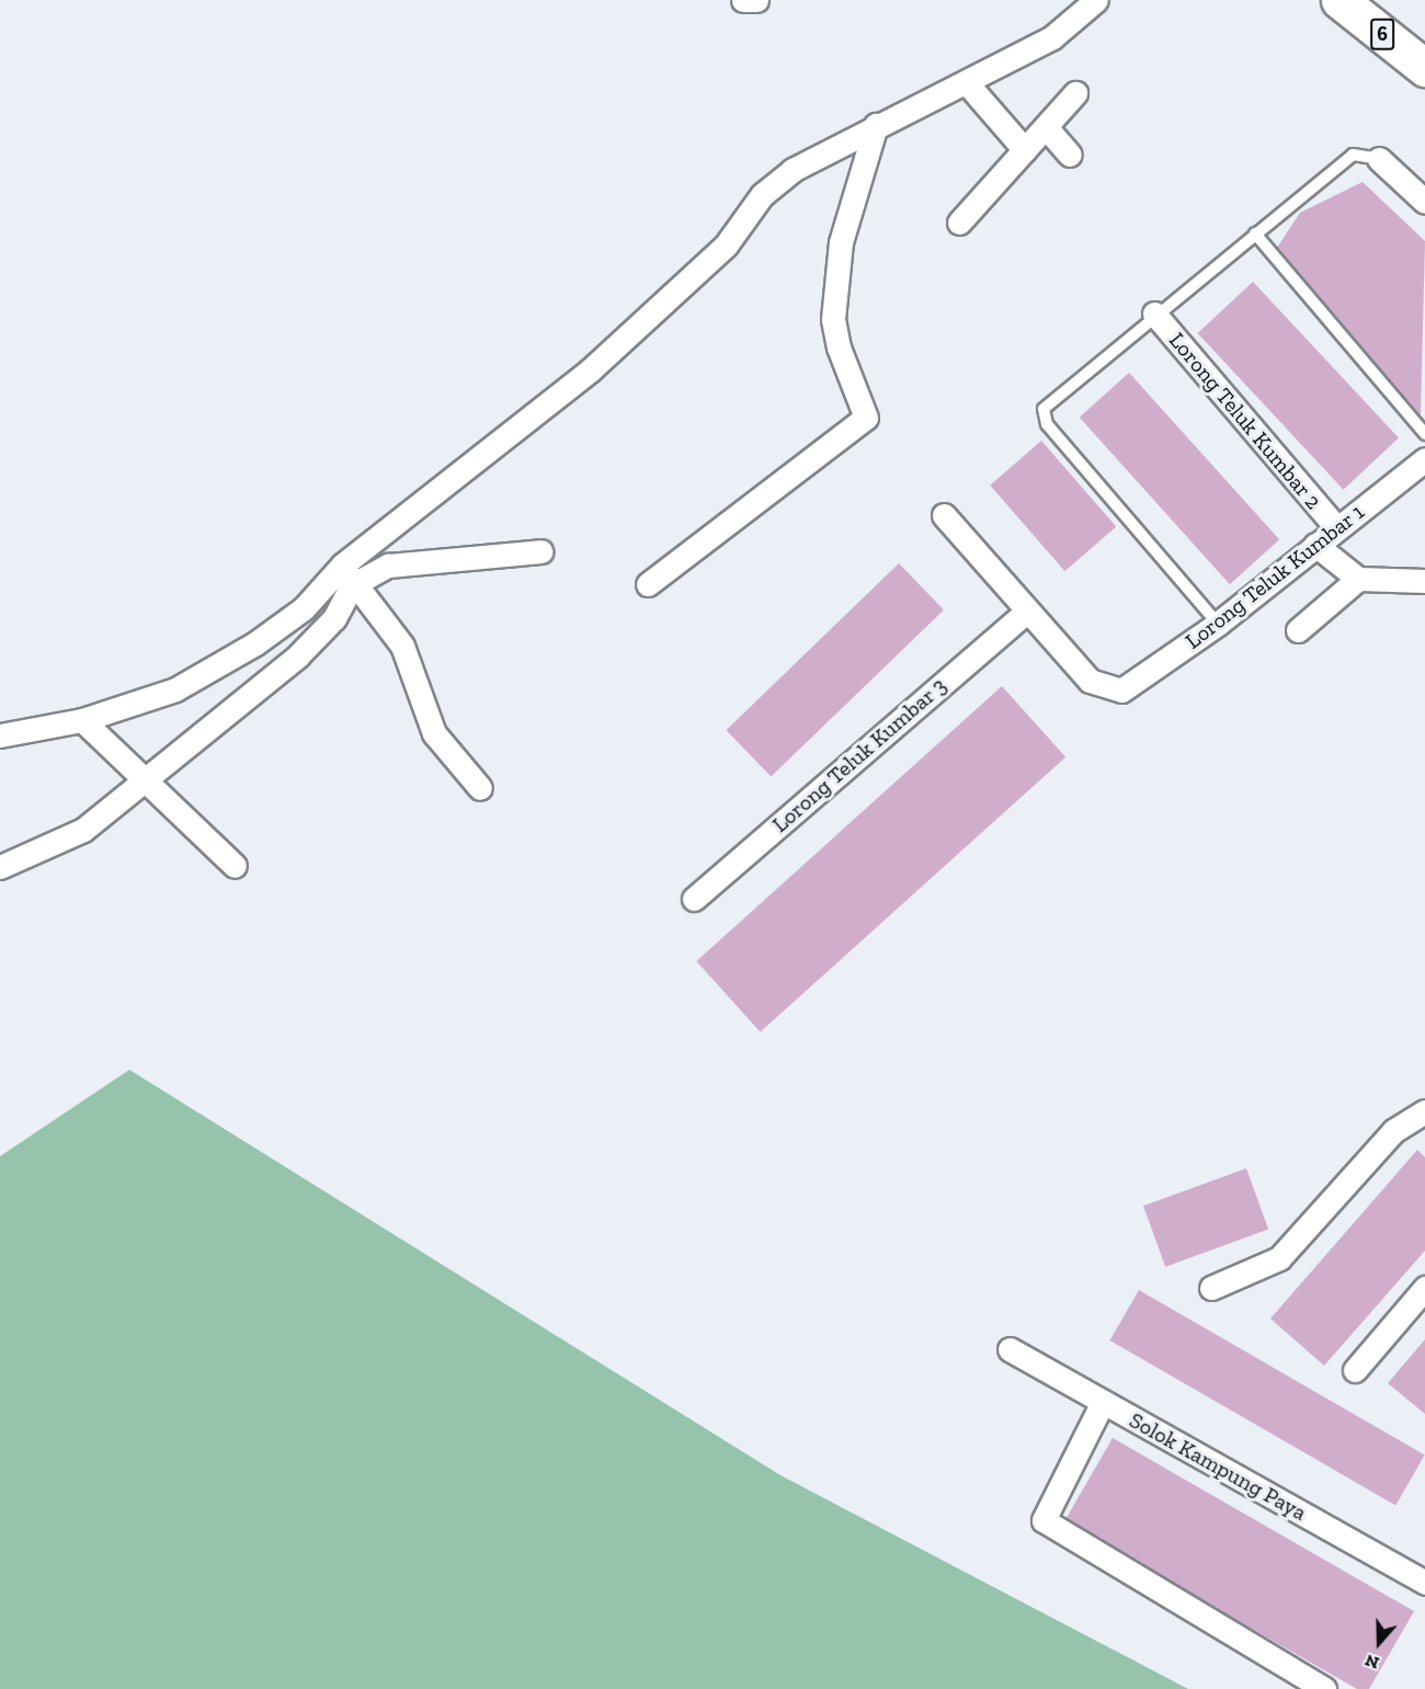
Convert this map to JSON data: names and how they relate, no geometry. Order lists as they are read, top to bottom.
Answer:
{
  "streets": {
    "main road": ["6"],
    "street": [
      "Lorong Teluk Kumbar 2",
      "Lorong Teluk Kumbar 1",
      "Lorong Teluk Kumbar 3",
      "Solok Kampung Paya"
    ]
  },
  "crossings": [
    ["Lorong Teluk Kumbar 2", "Lorong Teluk Kumbar 1"],
    ["Lorong Teluk Kumbar 1", "Lorong Teluk Kumbar 3"]
  ],
  "north": "bottom"
}
